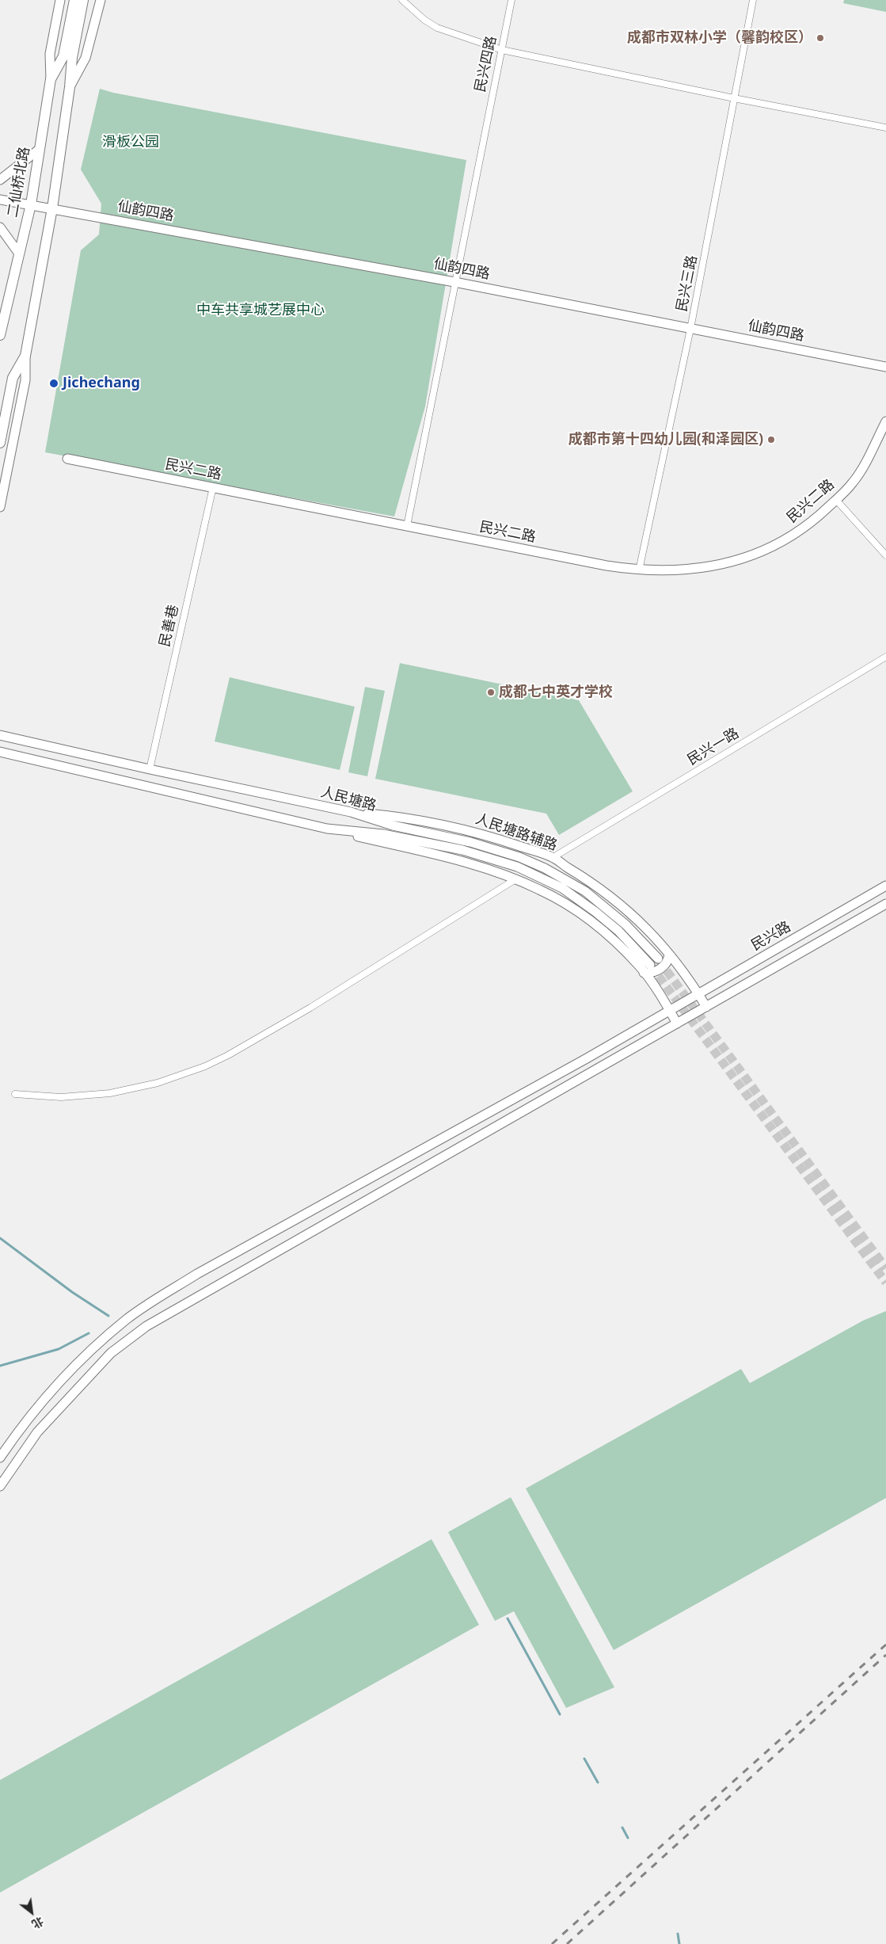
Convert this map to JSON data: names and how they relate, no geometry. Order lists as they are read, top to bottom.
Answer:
{
  "streets": {
    "main road": ["二仙桥北路"],
    "street": [
      "民兴四路",
      "仙韵四路",
      "民兴三路",
      "民兴二路",
      "民善巷",
      "民兴一路",
      "人民塘路",
      "人民塘路辅路",
      "民兴路"
    ]
  },
  "crossings": [
    ["民兴四路", "仙韵四路"],
    ["民兴四路", "民兴二路"],
    ["二仙桥北路", "仙韵四路"],
    ["仙韵四路", "民兴三路"],
    ["民兴三路", "民兴二路"],
    ["民兴二路", "民善巷"],
    ["民善巷", "人民塘路"],
    ["民兴一路", "人民塘路辅路"],
    ["人民塘路", "人民塘路辅路"],
    ["人民塘路辅路", "民兴路"]
  ],
  "parks": ["滑板公园", "中车共享城艺展中心"],
  "places": [
    "成都市双林小学（馨韵校区）",
    "Jichechang",
    "成都市第十四幼儿园(和泽园区)",
    "成都七中英才学校"
  ],
  "north": "bottom right"
}
